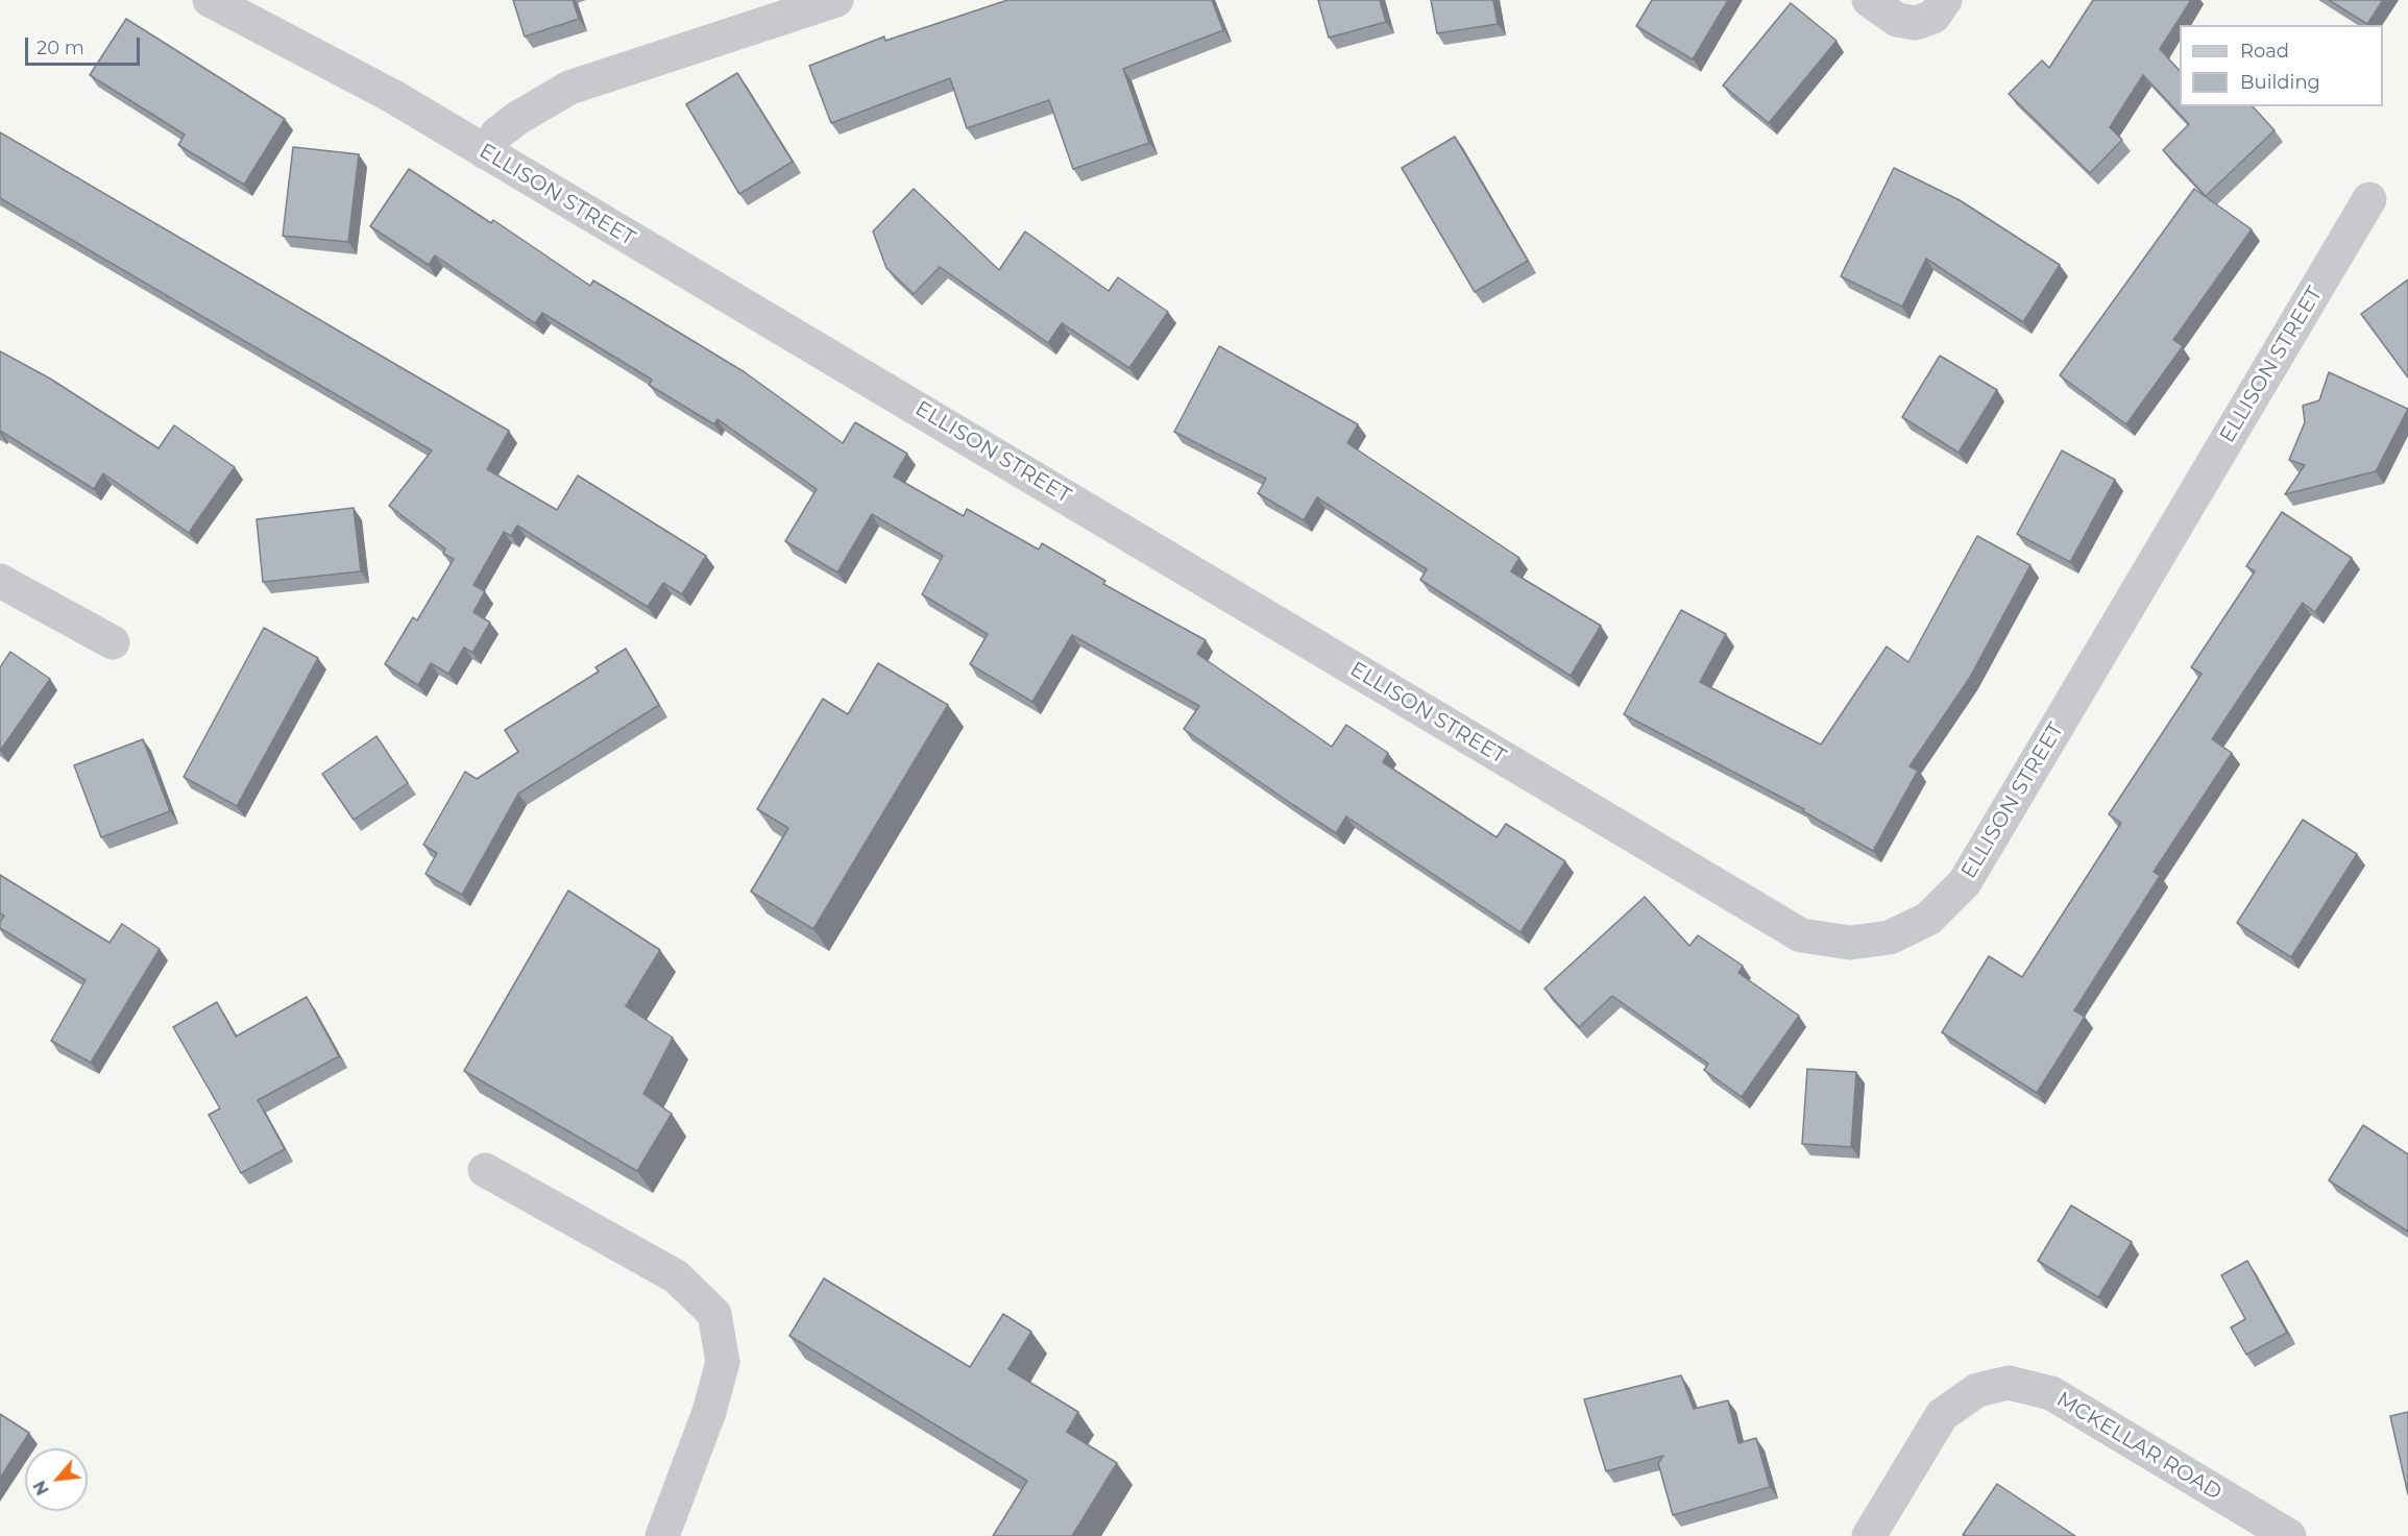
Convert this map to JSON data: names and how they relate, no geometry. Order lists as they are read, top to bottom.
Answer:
{
  "streets": {
    "street": ["ELLISON STREET", "MCKELLAR ROAD"]
  },
  "legend": ["Road", "Building"],
  "scale_bar": "20 m",
  "north": "bottom left"
}
